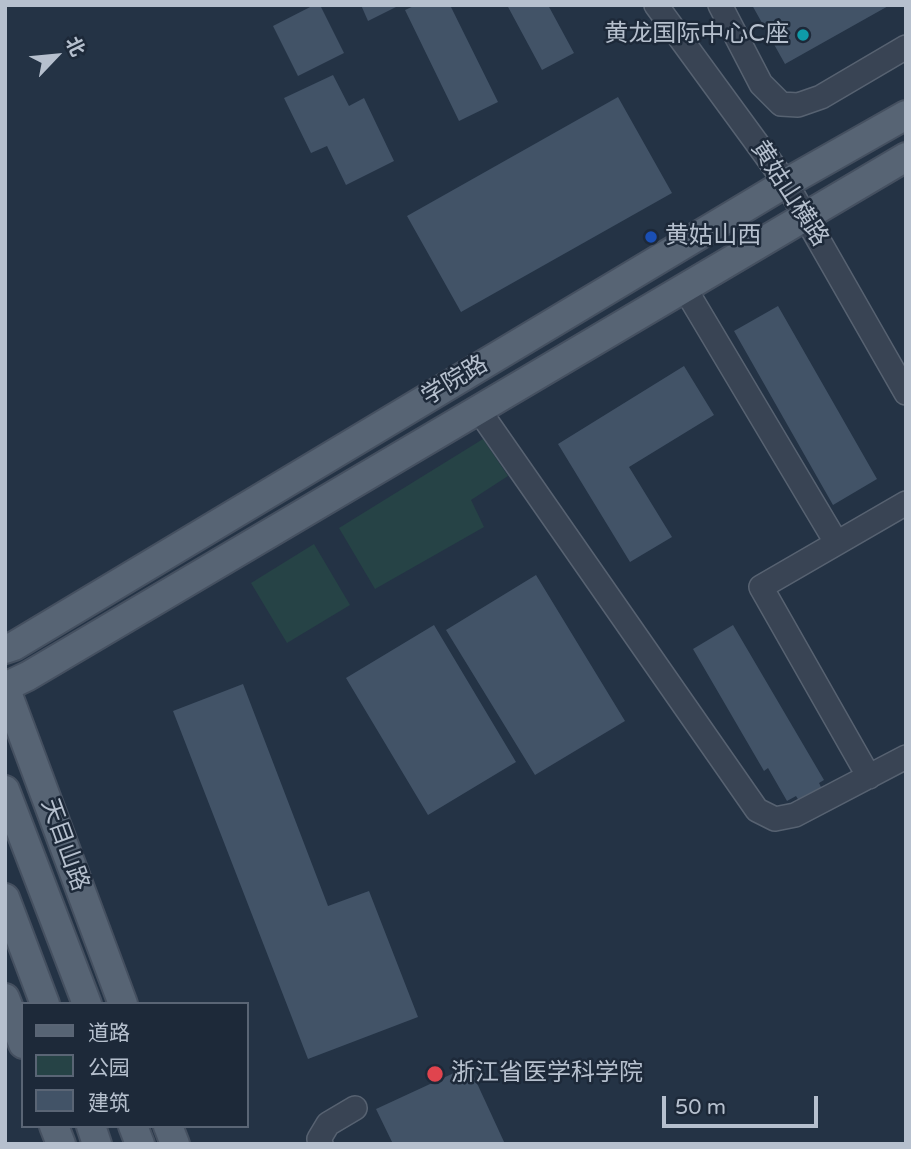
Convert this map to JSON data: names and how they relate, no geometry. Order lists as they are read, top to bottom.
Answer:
{
  "streets": {
    "main road": ["学院路", "天目山路"],
    "street": ["黄姑山横路"]
  },
  "crossings": [
    ["黄姑山横路", "学院路"],
    ["学院路", "天目山路"]
  ],
  "places": ["黄龙国际中心C座", "黄姑山西", "浙江省医学科学院"],
  "legend": ["道路", "公园", "建筑"],
  "scale_bar": "50 m",
  "north": "top right"
}
